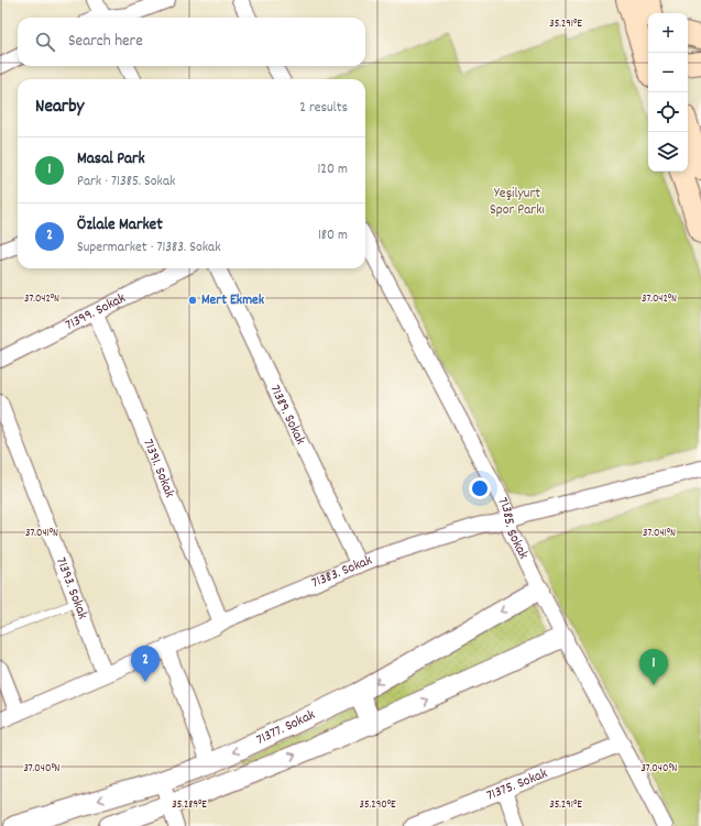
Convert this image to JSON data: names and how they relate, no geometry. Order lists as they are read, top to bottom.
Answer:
{
  "streets": {
    "street": [
      "71399. Sokak",
      "71389. Sokak",
      "71391. Sokak",
      "71385. Sokak",
      "71383. Sokak",
      "71393. Sokak",
      "71377. Sokak",
      "71375. Sokak"
    ]
  },
  "crossings": [
    ["71399. Sokak", "71391. Sokak"],
    ["71389. Sokak", "71383. Sokak"],
    ["71391. Sokak", "71383. Sokak"],
    ["71385. Sokak", "71383. Sokak"],
    ["71385. Sokak", "71377. Sokak"],
    ["71385. Sokak", "71375. Sokak"],
    ["71383. Sokak", "71393. Sokak"]
  ],
  "parks": ["Yeşilyurt Spor Parkı"],
  "places": ["Mert Ekmek"],
  "page": {
    "map_buttons": ["+", "−"],
    "search": "Search here",
    "heading": ["Nearby", "2 results"],
    "list": [
      {
        "mark": "1",
        "name": "Masal Park",
        "note": "Park · 71385. Sokak",
        "value": "120 m"
      },
      {
        "mark": "2",
        "name": "Özlale Market",
        "note": "Supermarket · 71383. Sokak",
        "value": "180 m"
      }
    ],
    "pins": ["2", "1"]
  },
  "coordinates": [
    "35.291°E",
    "37.042°N",
    "37.041°N",
    "37.040°N",
    "35.289°E",
    "35.290°E"
  ]
}
